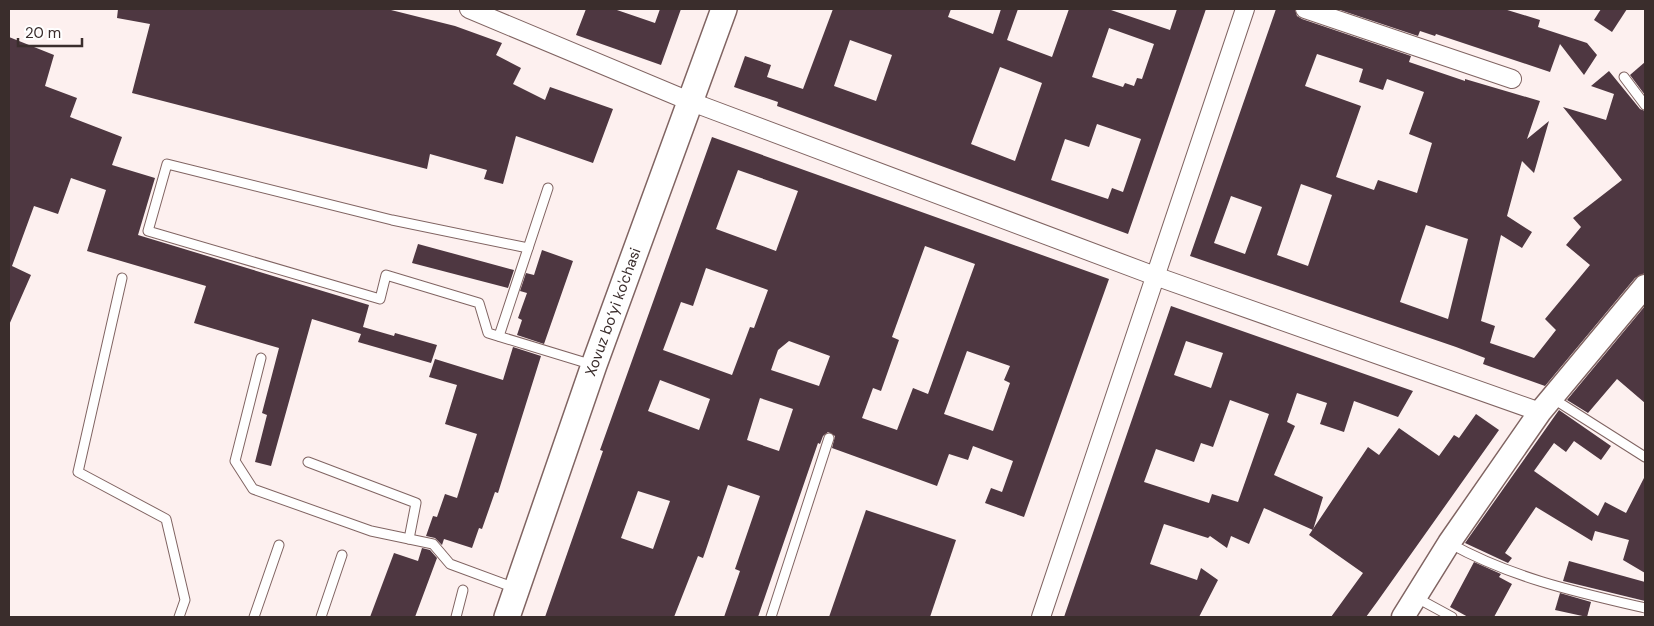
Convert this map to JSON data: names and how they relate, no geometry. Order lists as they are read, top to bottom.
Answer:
{
  "streets": {
    "main road": ["Xovuz bo‘yi ko'chasi"]
  },
  "scale_bar": "20 m"
}
